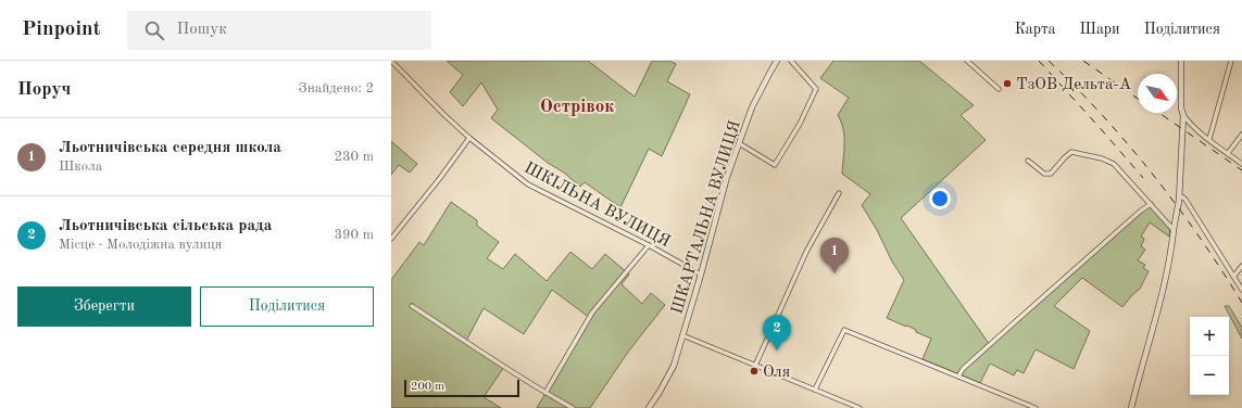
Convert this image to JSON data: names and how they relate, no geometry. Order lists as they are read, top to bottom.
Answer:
{
  "streets": {
    "street": ["ШКІЛЬНА ВУЛИЦЯ", "ШКАРТАЛЬНА ВУЛИЦЯ"]
  },
  "crossings": [
    ["ШКІЛЬНА ВУЛИЦЯ", "ШКАРТАЛЬНА ВУЛИЦЯ"]
  ],
  "districts": ["Острівок"],
  "places": ["ТзОВ Дельта-А", "Оля"],
  "scale_bar": "200 m",
  "north": "bottom right",
  "page": {
    "header": "Pinpoint",
    "search": "Пошук",
    "nav": ["Карта", "Шари", "Поділитися"],
    "heading": ["Поруч", "Знайдено: 2"],
    "list": [
      {
        "mark": "1",
        "name": "Льотничівська середня школа",
        "note": "Школа",
        "value": "230 m"
      },
      {
        "mark": "2",
        "name": "Льотничівська сільська рада",
        "note": "Місце · Молодіжна вулиця",
        "value": "390 m"
      }
    ],
    "pins": ["1", "2"],
    "buttons": ["Зберегти", "Поділитися"],
    "map_buttons": ["+", "−"],
    "scale": "200 m"
  }
}
